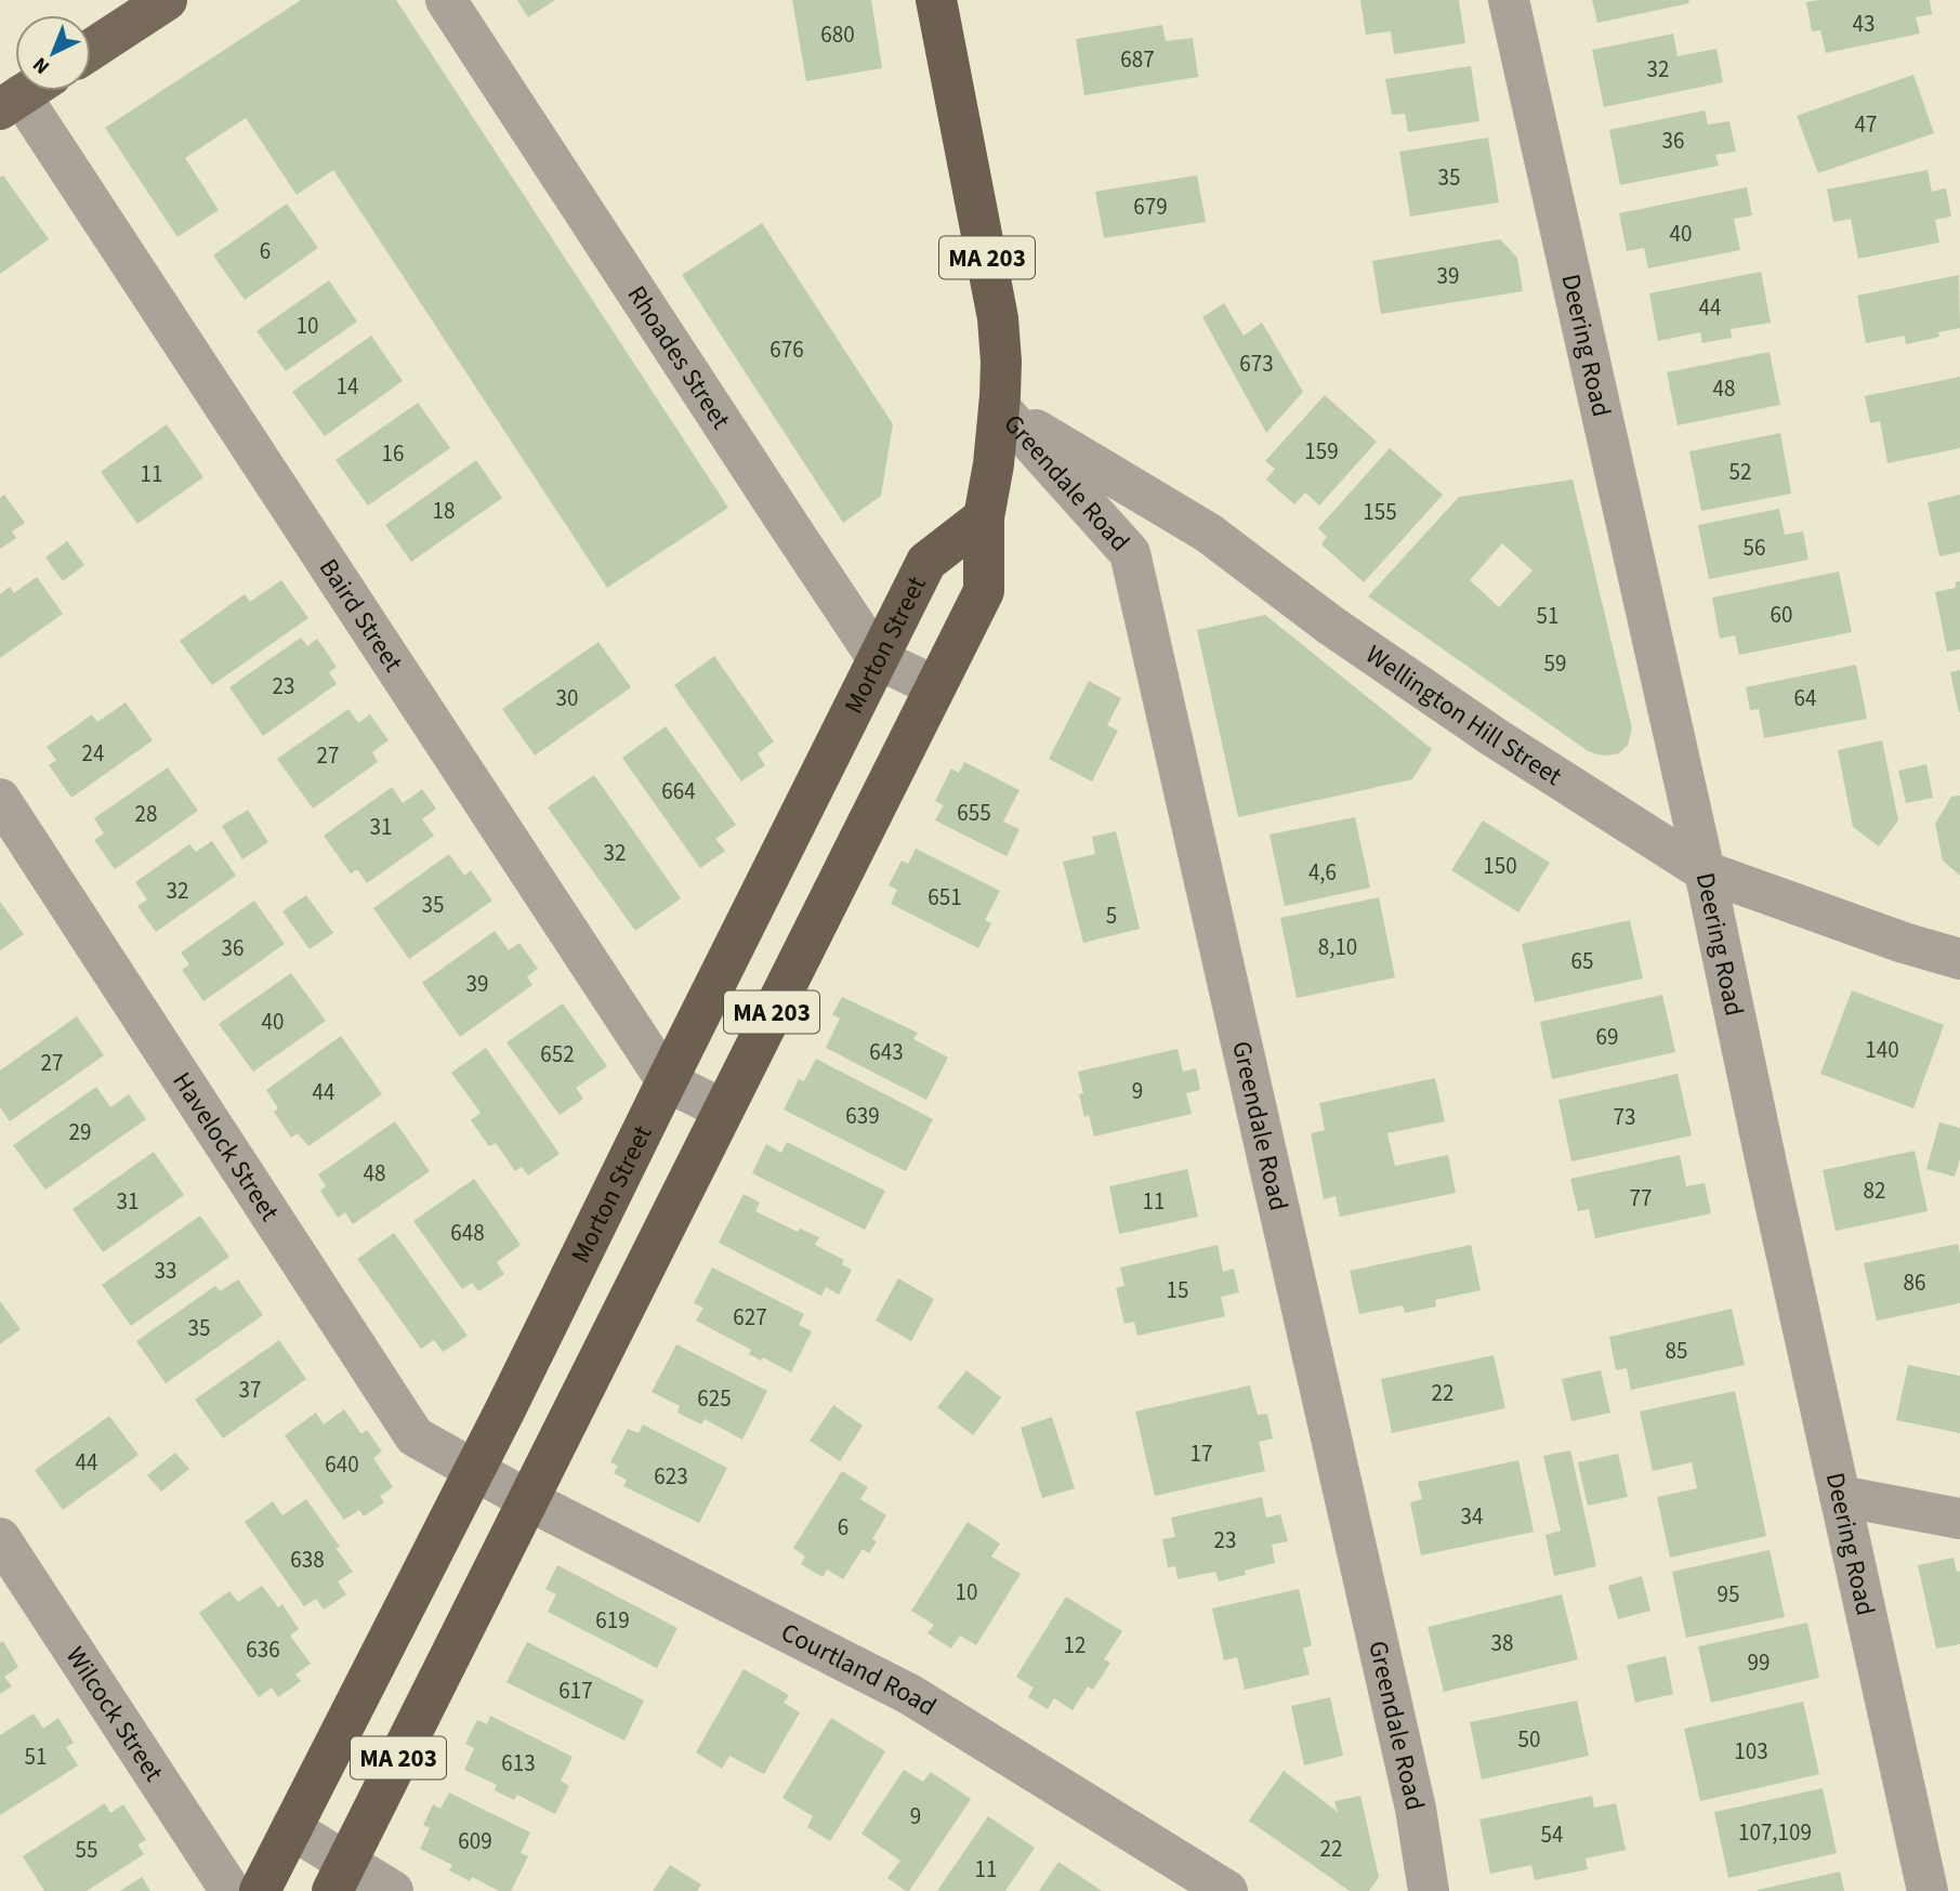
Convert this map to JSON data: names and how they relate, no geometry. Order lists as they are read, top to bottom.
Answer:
{
  "streets": {
    "highway": ["MA 203", "Morton Street"],
    "street": [
      "Deering Road",
      "Rhoades Street",
      "Greendale Road",
      "Baird Street",
      "Wellington Hill Street",
      "Havelock Street",
      "Courtland Road",
      "Wilcock Street"
    ]
  },
  "crossings": [
    ["MA 203", "Greendale Road"],
    ["MA 203", "Morton Street"],
    ["MA 203", "Wellington Hill Street"],
    ["MA 203", "Courtland Road"],
    ["Deering Road", "Wellington Hill Street"],
    ["Rhoades Street", "Morton Street"],
    ["Greendale Road", "Wellington Hill Street"],
    ["Baird Street", "Morton Street"],
    ["Morton Street", "Havelock Street"],
    ["Morton Street", "Courtland Road"],
    ["Havelock Street", "Courtland Road"]
  ],
  "house_numbers": [
    "43",
    "680",
    "687",
    "32",
    "47",
    "36",
    "35",
    "679",
    "40",
    "6",
    "39",
    "44",
    "10",
    "676",
    "673",
    "14",
    "48",
    "159",
    "16",
    "52",
    "11",
    "18",
    "155",
    "56",
    "60",
    "51",
    "59",
    "23",
    "30",
    "64",
    "24",
    "27",
    "664",
    "655",
    "28",
    "31",
    "32",
    "150",
    "4,6",
    "32",
    "651",
    "35",
    "5",
    "8,10",
    "36",
    "65",
    "39",
    "40",
    "69",
    "140",
    "643",
    "652",
    "27",
    "9",
    "44",
    "639",
    "73",
    "29",
    "48",
    "82",
    "77",
    "31",
    "11",
    "648",
    "33",
    "86",
    "15",
    "627",
    "35",
    "85",
    "37",
    "22",
    "625",
    "17",
    "44",
    "640",
    "623",
    "34",
    "6",
    "23",
    "638",
    "10",
    "95",
    "619",
    "38",
    "12",
    "636",
    "99",
    "617",
    "50",
    "103",
    "51",
    "613",
    "9",
    "107,109",
    "54",
    "609",
    "22",
    "55",
    "11"
  ],
  "north": "bottom left"
}
